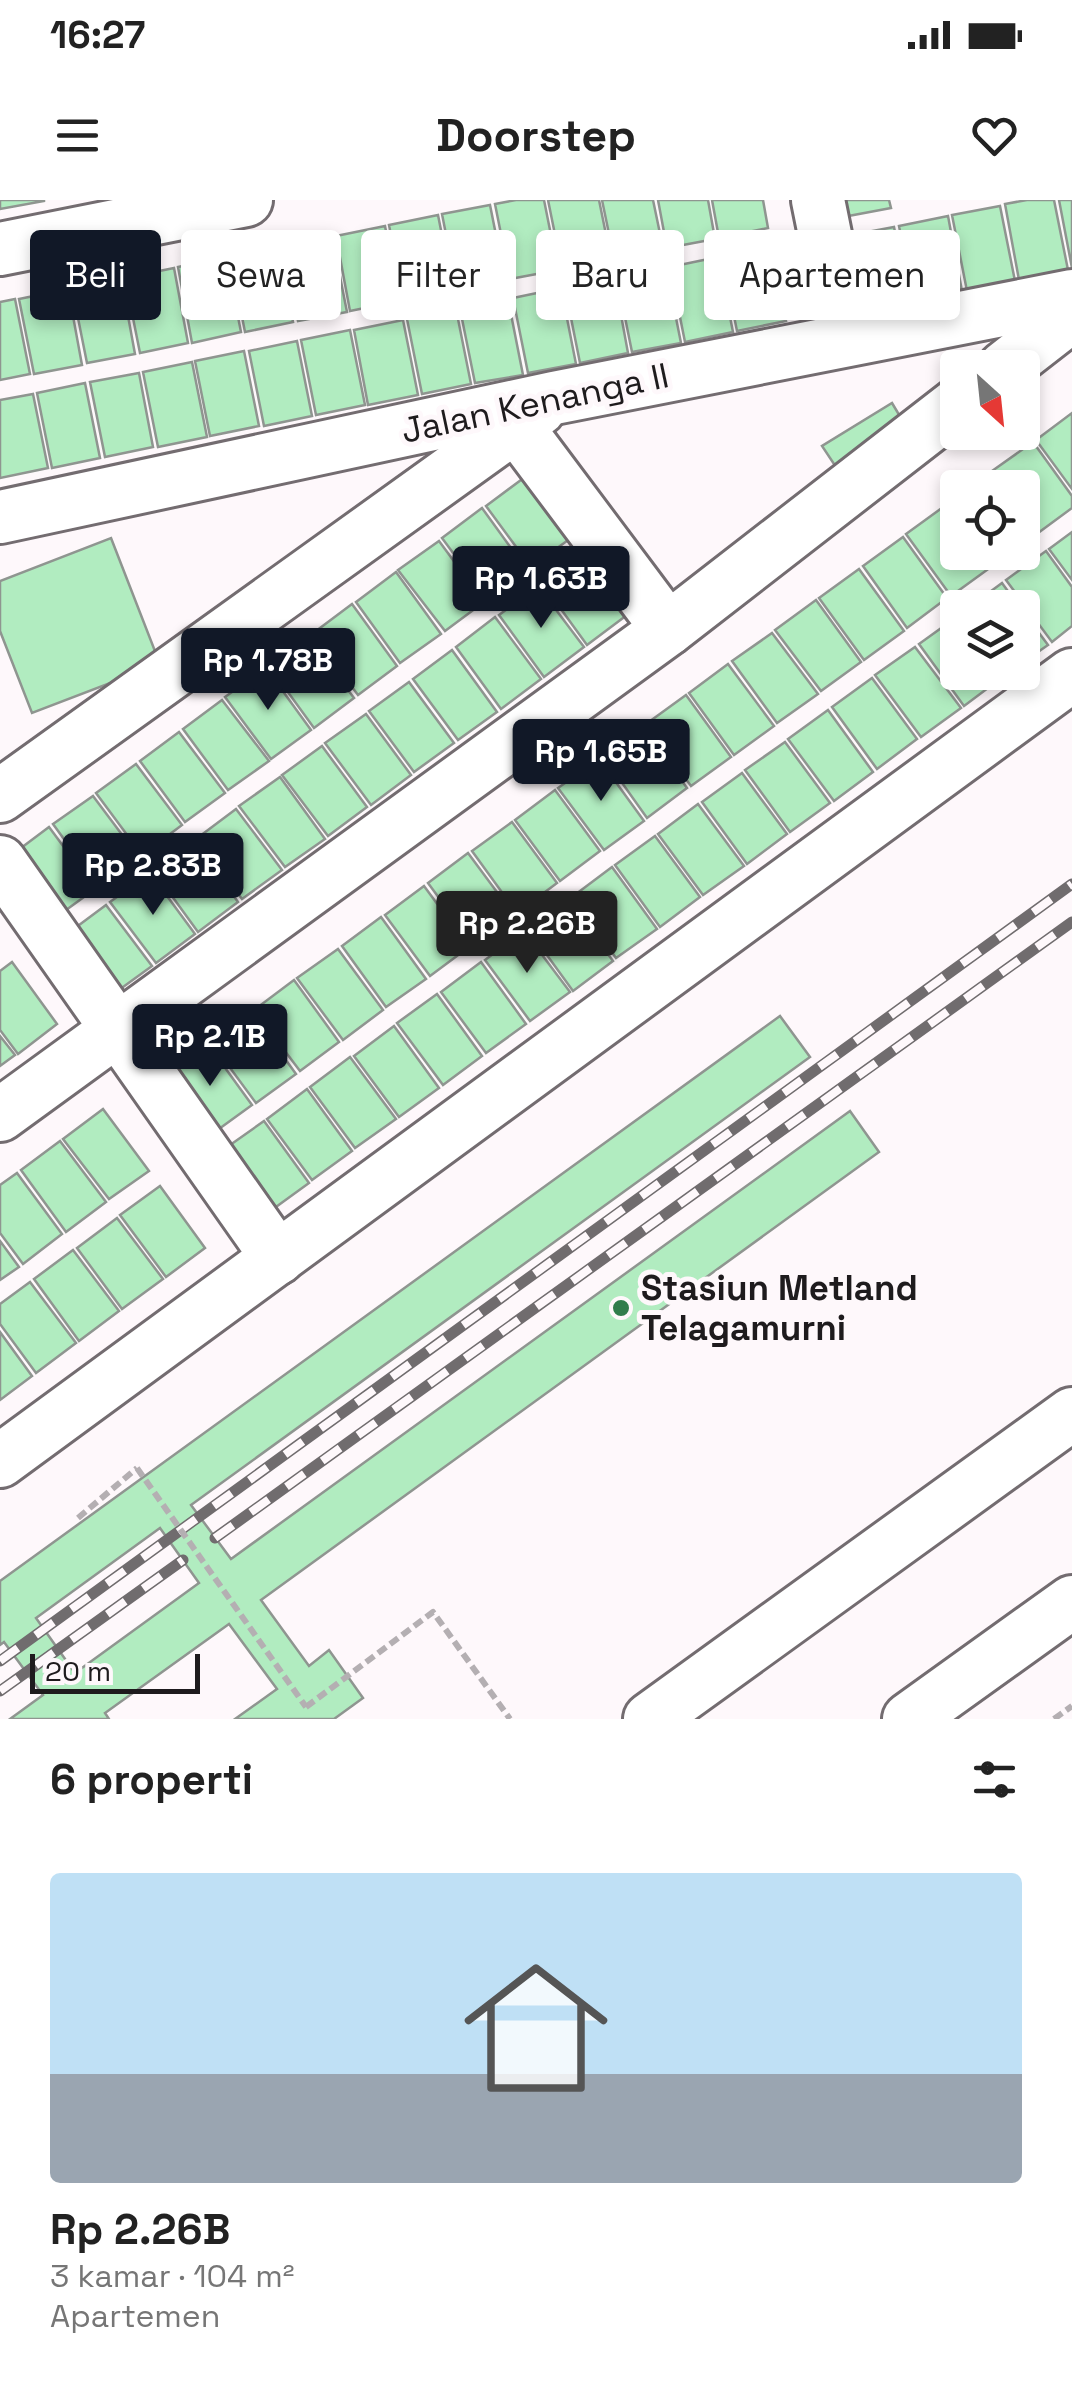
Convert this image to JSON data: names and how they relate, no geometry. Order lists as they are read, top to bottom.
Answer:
{
  "streets": {
    "street": ["Jalan Kenanga II"]
  },
  "places": ["Stasiun Metland Telagamurni"],
  "scale_bar": "20 m",
  "north": "bottom right",
  "page": {
    "status": "16:27",
    "header": "Doorstep",
    "chip": [
      "Beli",
      "Sewa",
      "Filter",
      "Baru",
      "Apartemen"
    ],
    "price": [
      "Rp 1.63B",
      "Rp 1.78B",
      "Rp 1.65B",
      "Rp 2.83B",
      "Rp 2.26B",
      "Rp 2.1B"
    ],
    "scale": "20 m",
    "heading": "6 properti",
    "list": [
      {
        "name": "Rp 2.26B",
        "note": "3 kamar · 104 m² · Apartemen"
      }
    ]
  }
}
